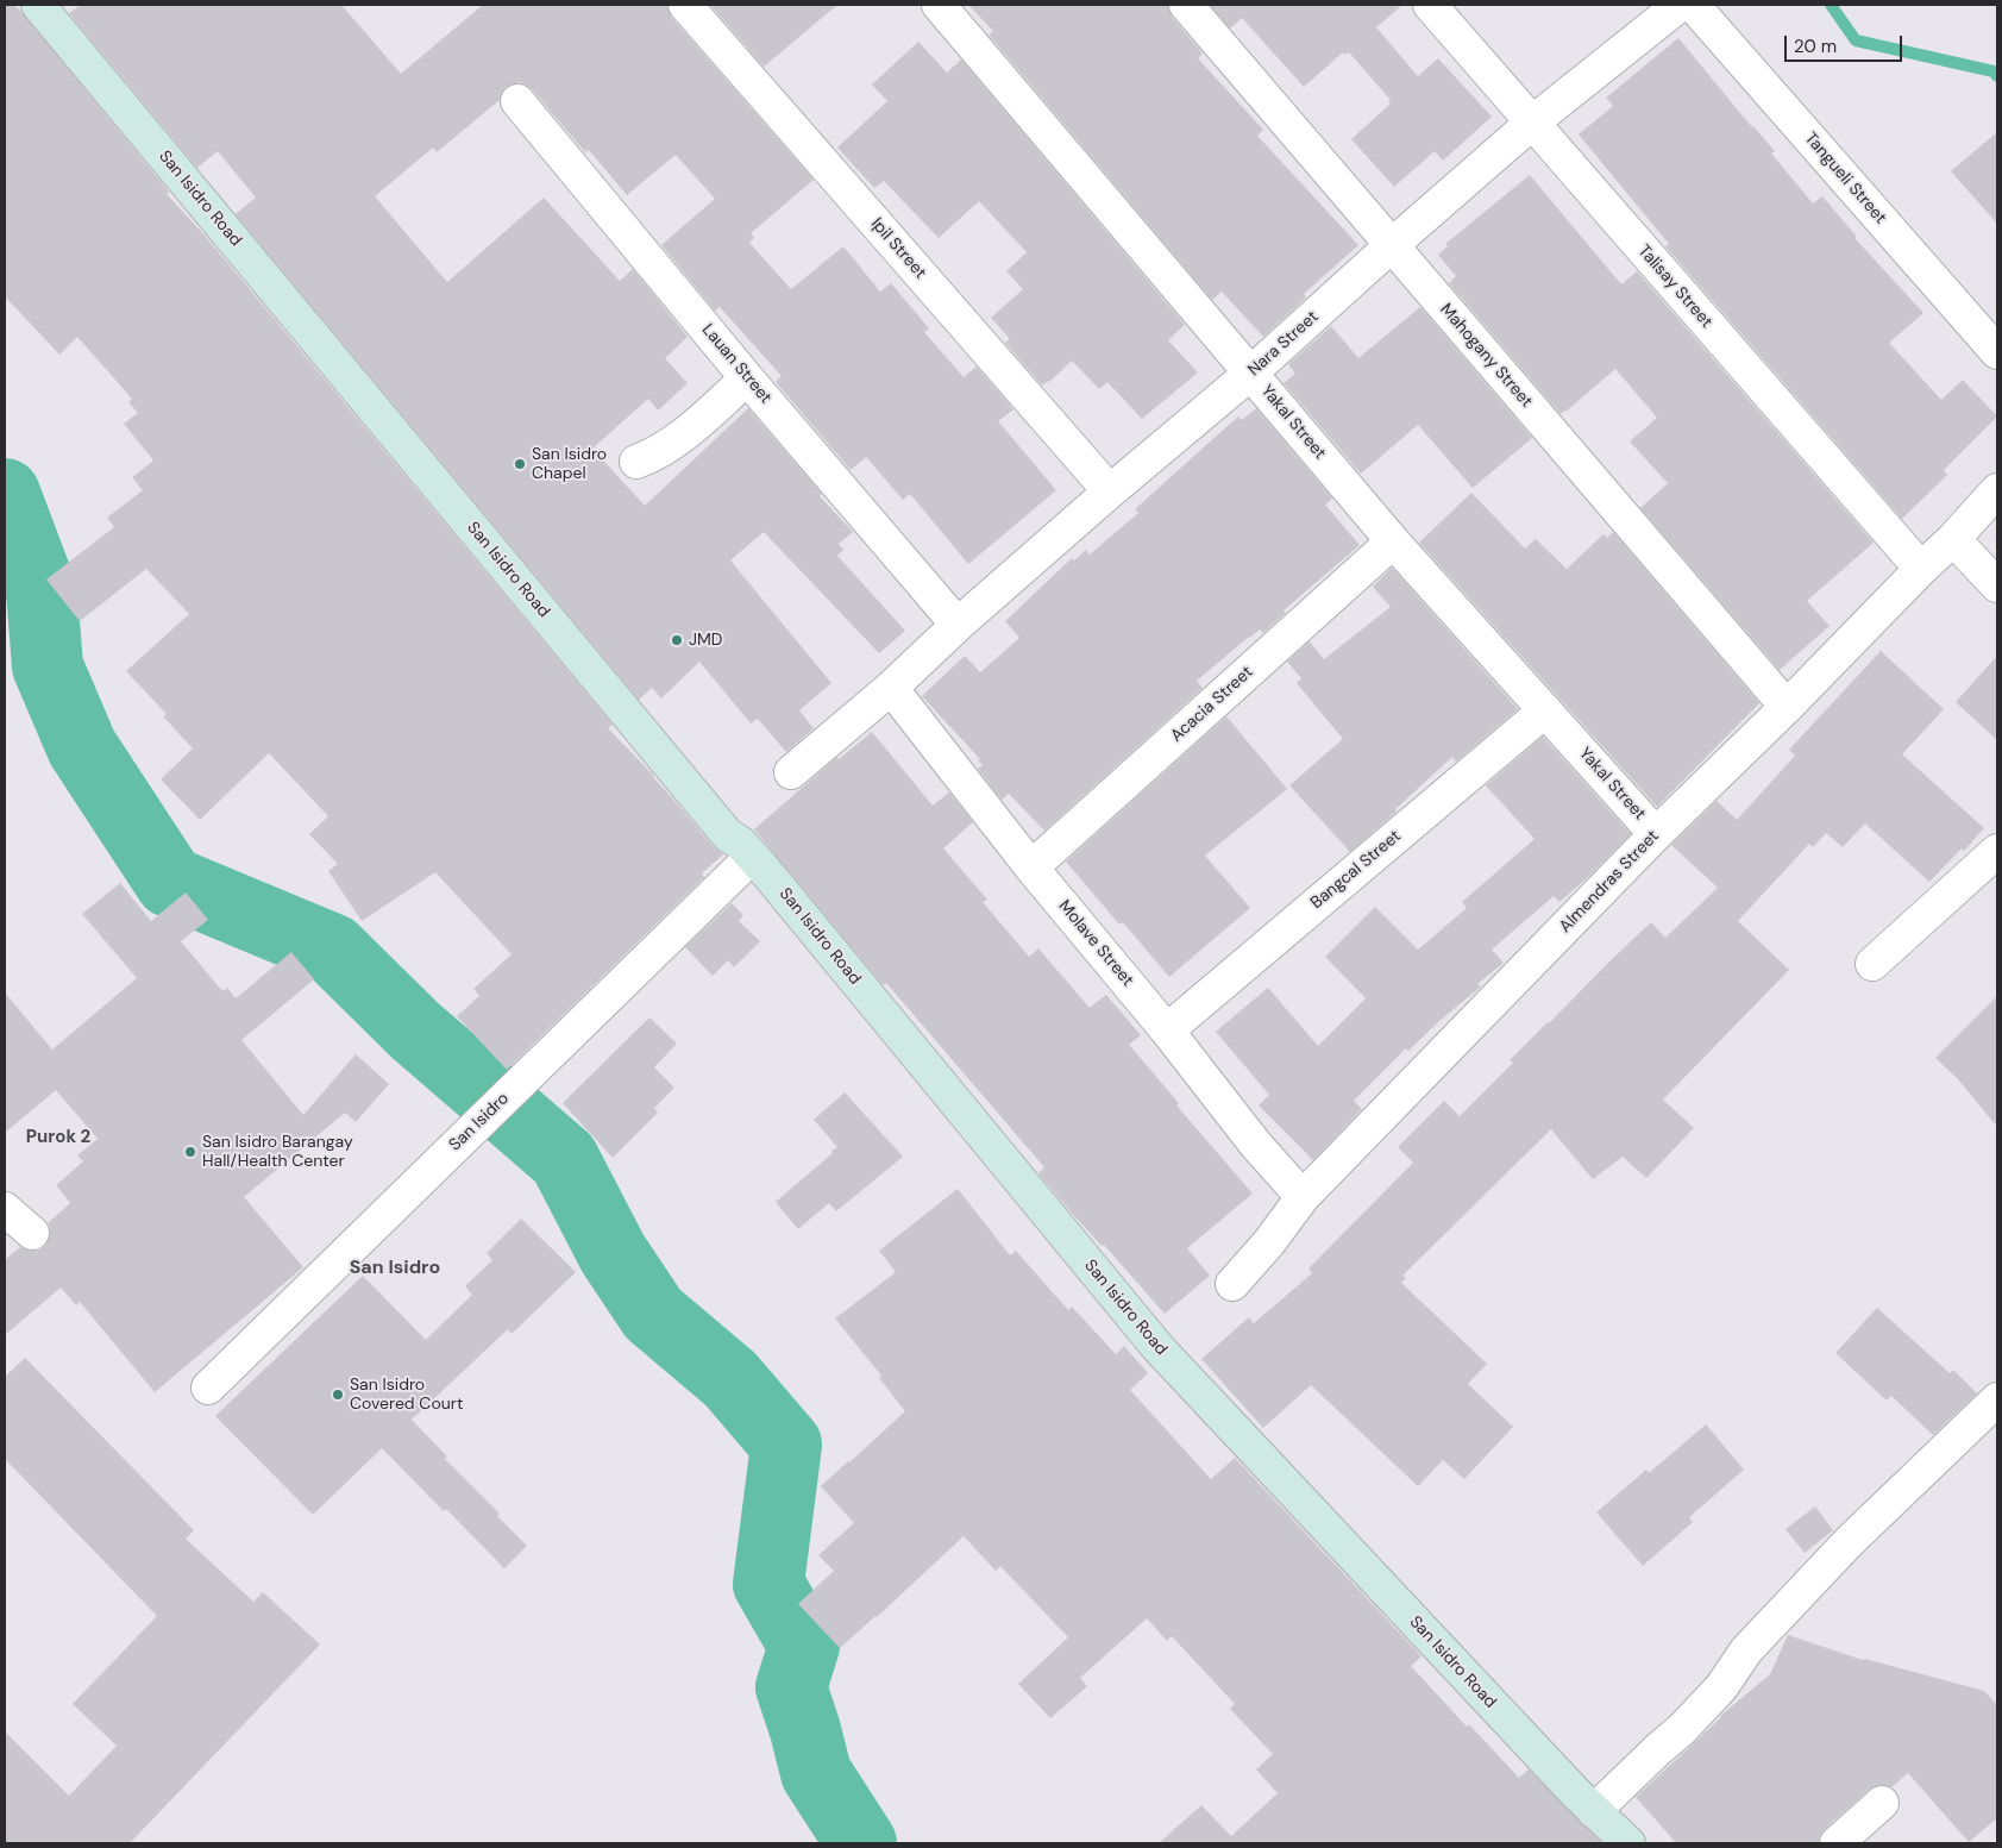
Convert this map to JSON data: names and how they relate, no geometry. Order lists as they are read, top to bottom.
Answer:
{
  "streets": {
    "main road": ["San Isidro Road"],
    "street": [
      "Tangueli Street",
      "Ipil Street",
      "Talisay Street",
      "Nara Street",
      "Mahogany Street",
      "Lauan Street",
      "Yakal Street",
      "Acacia Street",
      "Bangcal Street",
      "Almendras Street",
      "Molave Street",
      "San Isidro"
    ]
  },
  "crossings": [
    ["San Isidro Road", "San Isidro"],
    ["Ipil Street", "Nara Street"],
    ["Talisay Street", "Nara Street"],
    ["Talisay Street", "Almendras Street"],
    ["Nara Street", "Mahogany Street"],
    ["Nara Street", "Lauan Street"],
    ["Nara Street", "Yakal Street"],
    ["Nara Street", "Molave Street"],
    ["Mahogany Street", "Almendras Street"],
    ["Yakal Street", "Acacia Street"],
    ["Yakal Street", "Bangcal Street"],
    ["Yakal Street", "Almendras Street"],
    ["Acacia Street", "Molave Street"],
    ["Bangcal Street", "Molave Street"],
    ["Almendras Street", "Molave Street"]
  ],
  "districts": ["Purok 2", "San Isidro"],
  "places": [
    "San Isidro Chapel",
    "JMD",
    "San Isidro Barangay Hall/Health Center",
    "San Isidro Covered Court"
  ],
  "scale_bar": "20 m"
}
